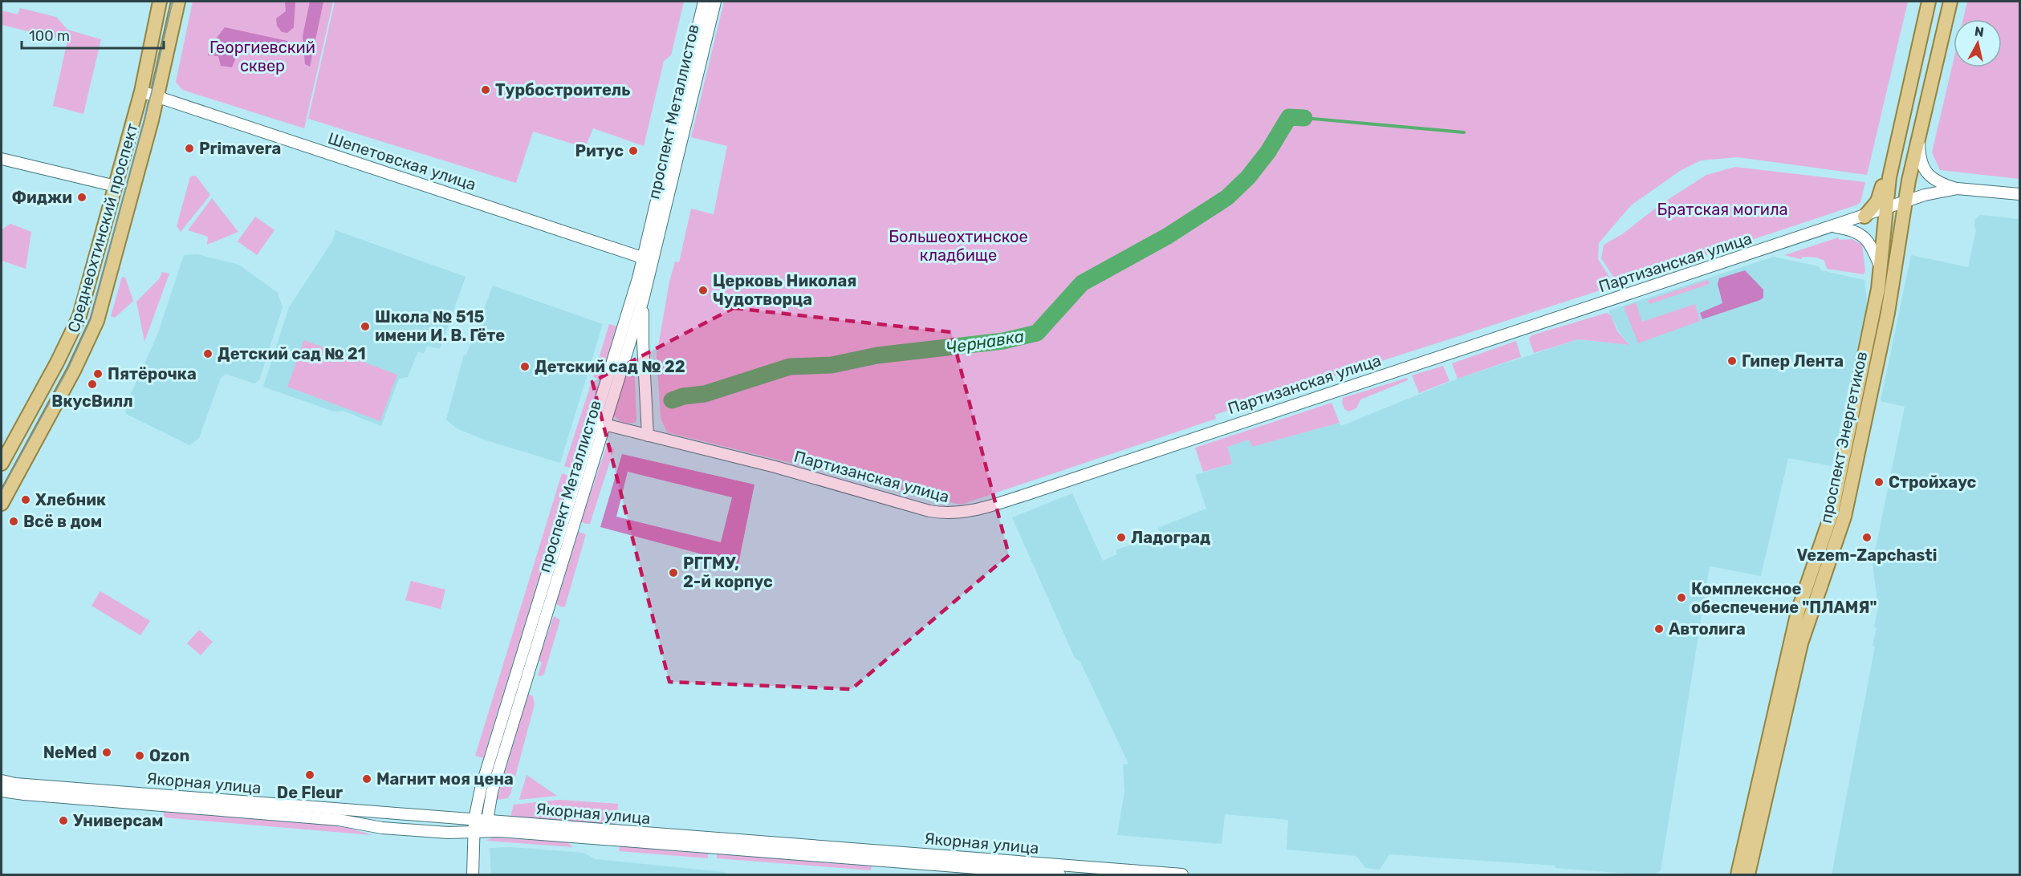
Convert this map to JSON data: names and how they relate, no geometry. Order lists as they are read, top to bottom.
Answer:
{
  "streets": {
    "main road": ["Среднеохтинский проспект", "проспект Энергетиков"],
    "street": [
      "проспект Металлистов",
      "Шепетовская улица",
      "Партизанская улица",
      "Якорная улица"
    ]
  },
  "crossings": [
    ["проспект Металлистов", "Шепетовская улица"],
    ["проспект Металлистов", "Партизанская улица"],
    ["проспект Металлистов", "Якорная улица"],
    ["Шепетовская улица", "Среднеохтинский проспект"],
    ["Партизанская улица", "проспект Энергетиков"]
  ],
  "water": ["Чернавка"],
  "parks": ["Георгиевский сквер", "Братская могила", "Большеохтинское кладбище"],
  "places": [
    "Турбостроитель",
    "Primavera",
    "Ритус",
    "Фиджи",
    "Церковь Николая Чудотворца",
    "Школа № 515 имени И. В. Гёте",
    "Детский сад № 21",
    "Гипер Лента",
    "Детский сад № 22",
    "Пятёрочка",
    "ВкусВилл",
    "Стройхаус",
    "Хлебник",
    "Всё в дом",
    "Ладоград",
    "Vezem-Zapchasti",
    "РГГМУ, 2-й корпус",
    "Комплексное обеспечение \"ПЛАМЯ\"",
    "Автолига",
    "NeMed",
    "Ozon",
    "De Fleur",
    "Магнит моя цена",
    "Универсам"
  ],
  "scale_bar": "100 m",
  "north": "top"
}
